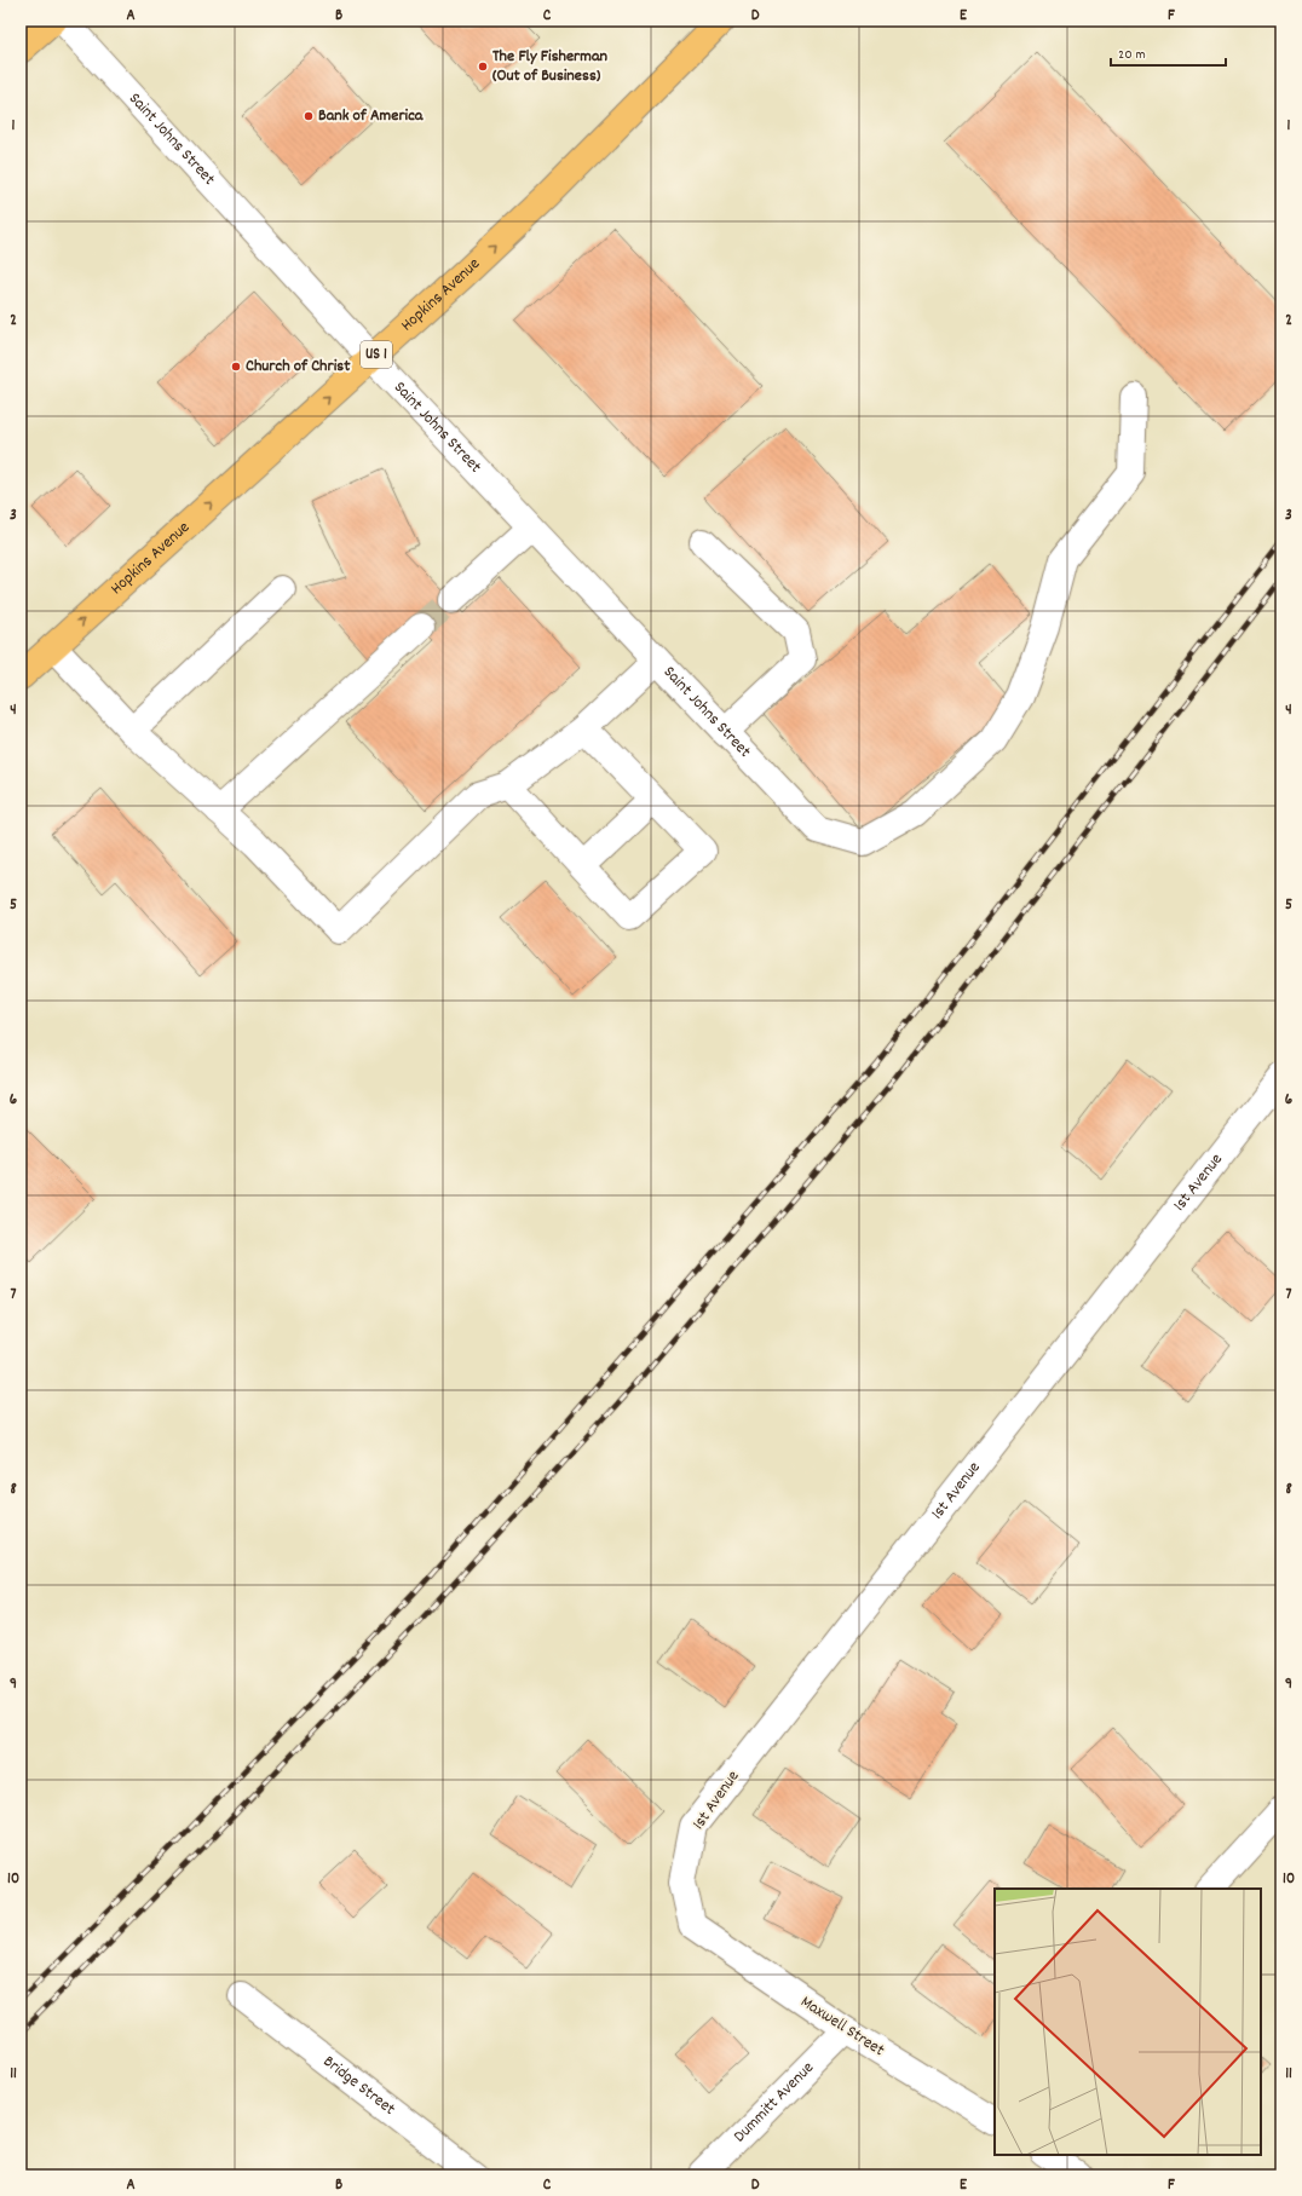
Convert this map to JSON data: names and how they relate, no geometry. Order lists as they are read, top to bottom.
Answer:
{
  "streets": {
    "main road": ["Hopkins Avenue", "US 1"],
    "street": [
      "Saint Johns Street",
      "1st Avenue",
      "Maxwell Street",
      "Bridge Street",
      "Dummitt Avenue"
    ]
  },
  "crossings": [
    ["Saint Johns Street", "Hopkins Avenue"],
    ["1st Avenue", "Maxwell Street"],
    ["Maxwell Street", "Dummitt Avenue"]
  ],
  "one_way": ["Hopkins Avenue"],
  "places": ["The Fly Fisherman (Out of Business)", "Bank of America", "Church of Christ"],
  "scale_bar": "20 m",
  "grid": {
    "columns": [
      "A",
      "B",
      "C",
      "D",
      "E",
      "F"
    ],
    "rows": [
      "1",
      "2",
      "3",
      "4",
      "5",
      "6",
      "7",
      "8",
      "9",
      "10",
      "11"
    ]
  }
}
